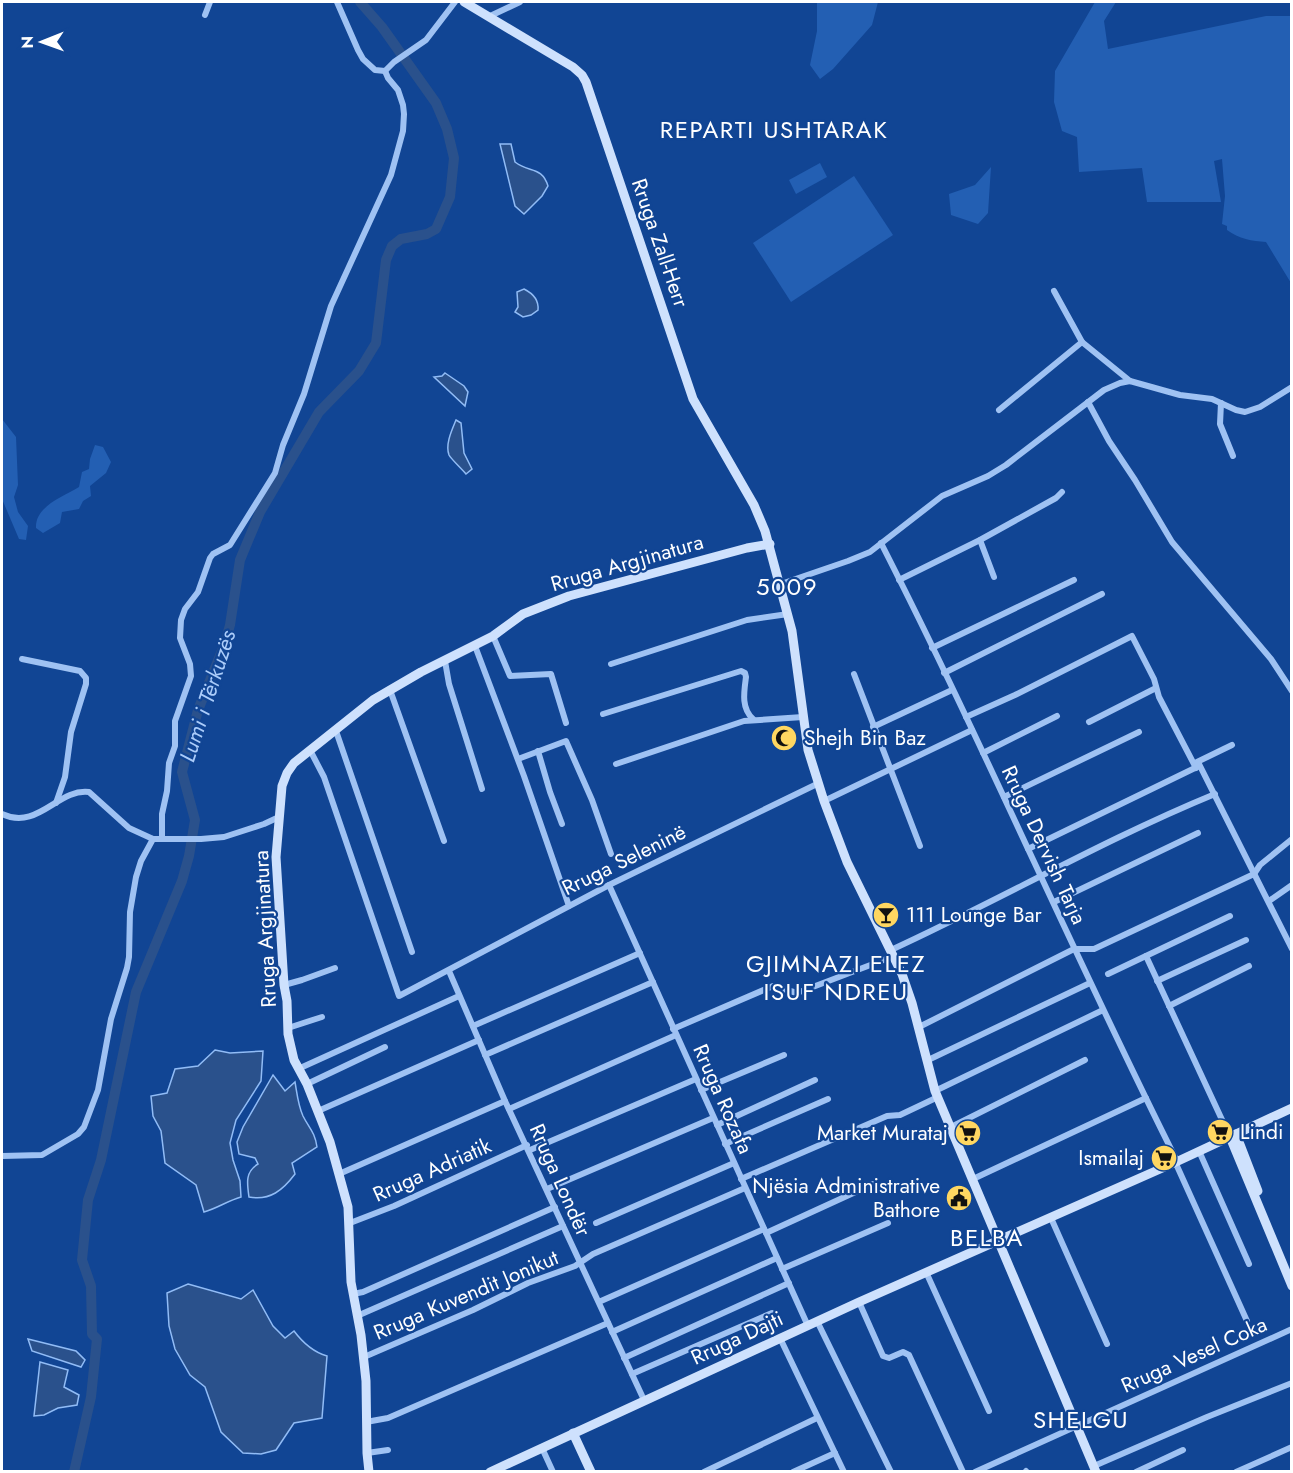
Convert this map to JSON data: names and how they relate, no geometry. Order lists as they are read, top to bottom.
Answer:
{
  "streets": {
    "street": [
      "Rruga Zall-Herr",
      "Rruga Argjinatura",
      "Rruga Dervish Tarja",
      "Rruga Seleninë",
      "Rruga Rozafa",
      "Rruga Adriatik",
      "Rruga Londër",
      "Rruga Kuvendit Jonikut",
      "Rruga Dajti",
      "Rruga Vesel Coka"
    ]
  },
  "crossings": [
    ["Rruga Zall-Herr", "Rruga Argjinatura"],
    ["Rruga Zall-Herr", "Rruga Seleninë"],
    ["Rruga Zall-Herr", "Rruga Dajti"],
    ["Rruga Zall-Herr", "Rruga Vesel Coka"],
    ["Rruga Argjinatura", "Rruga Seleninë"],
    ["Rruga Argjinatura", "Rruga Adriatik"],
    ["Rruga Argjinatura", "Rruga Kuvendit Jonikut"],
    ["Rruga Dervish Tarja", "Rruga Dajti"],
    ["Rruga Seleninë", "Rruga Rozafa"],
    ["Rruga Seleninë", "Rruga Londër"],
    ["Rruga Rozafa", "Rruga Adriatik"],
    ["Rruga Rozafa", "Rruga Kuvendit Jonikut"],
    ["Rruga Rozafa", "Rruga Dajti"],
    ["Rruga Adriatik", "Rruga Londër"],
    ["Rruga Londër", "Rruga Kuvendit Jonikut"],
    ["Rruga Londër", "Rruga Dajti"]
  ],
  "districts": [
    "REPARTI USHTARAK",
    "5009",
    "GJIMNAZI ELEZ ISUF NDREU",
    "BELBA",
    "SHELGU"
  ],
  "water": ["Lumi i Tërkuzës"],
  "places": {
    "mosque": ["Shejh Bin Baz"],
    "bar": ["111 Lounge Bar"],
    "supermarket": ["Lindi", "Market Murataj", "Ismailaj"],
    "public building": ["Njësia Administrative Bathore"]
  },
  "north": "left"
}
